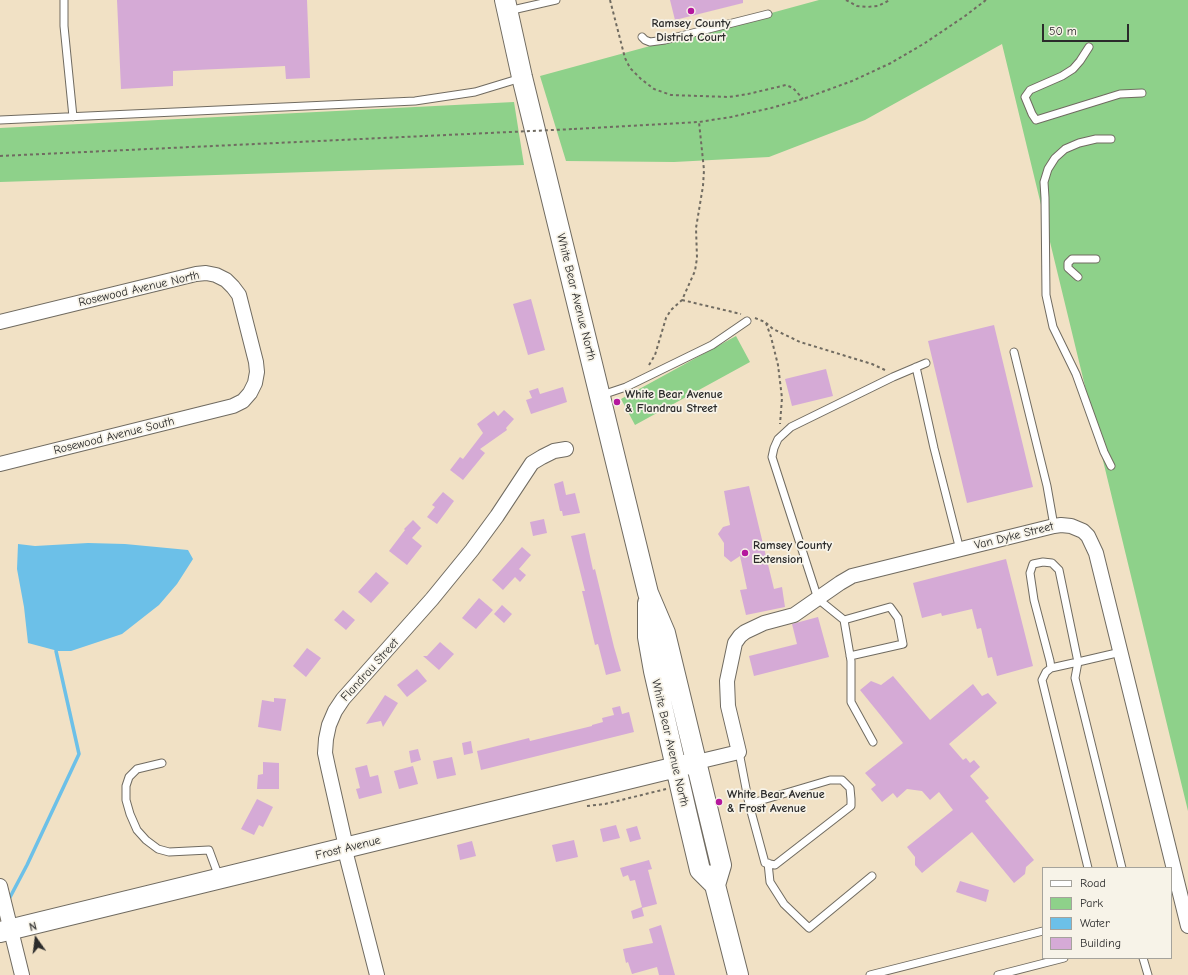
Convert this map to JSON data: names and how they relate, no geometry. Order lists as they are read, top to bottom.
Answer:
{
  "streets": {
    "main road": ["White Bear Avenue North", "Frost Avenue"],
    "street": [
      "Rosewood Avenue North",
      "Rosewood Avenue South",
      "Van Dyke Street",
      "Flandrau Street"
    ]
  },
  "crossings": [
    ["Rosewood Avenue North", "Rosewood Avenue South"],
    ["White Bear Avenue North", "Frost Avenue"],
    ["Flandrau Street", "Frost Avenue"]
  ],
  "places": [
    "Ramsey County District Court",
    "White Bear Avenue & Flandrau Street",
    "Ramsey County Extension",
    "White Bear Avenue & Frost Avenue"
  ],
  "legend": [
    "Road",
    "Park",
    "Water",
    "Building"
  ],
  "scale_bar": "50 m",
  "north": "top"
}
